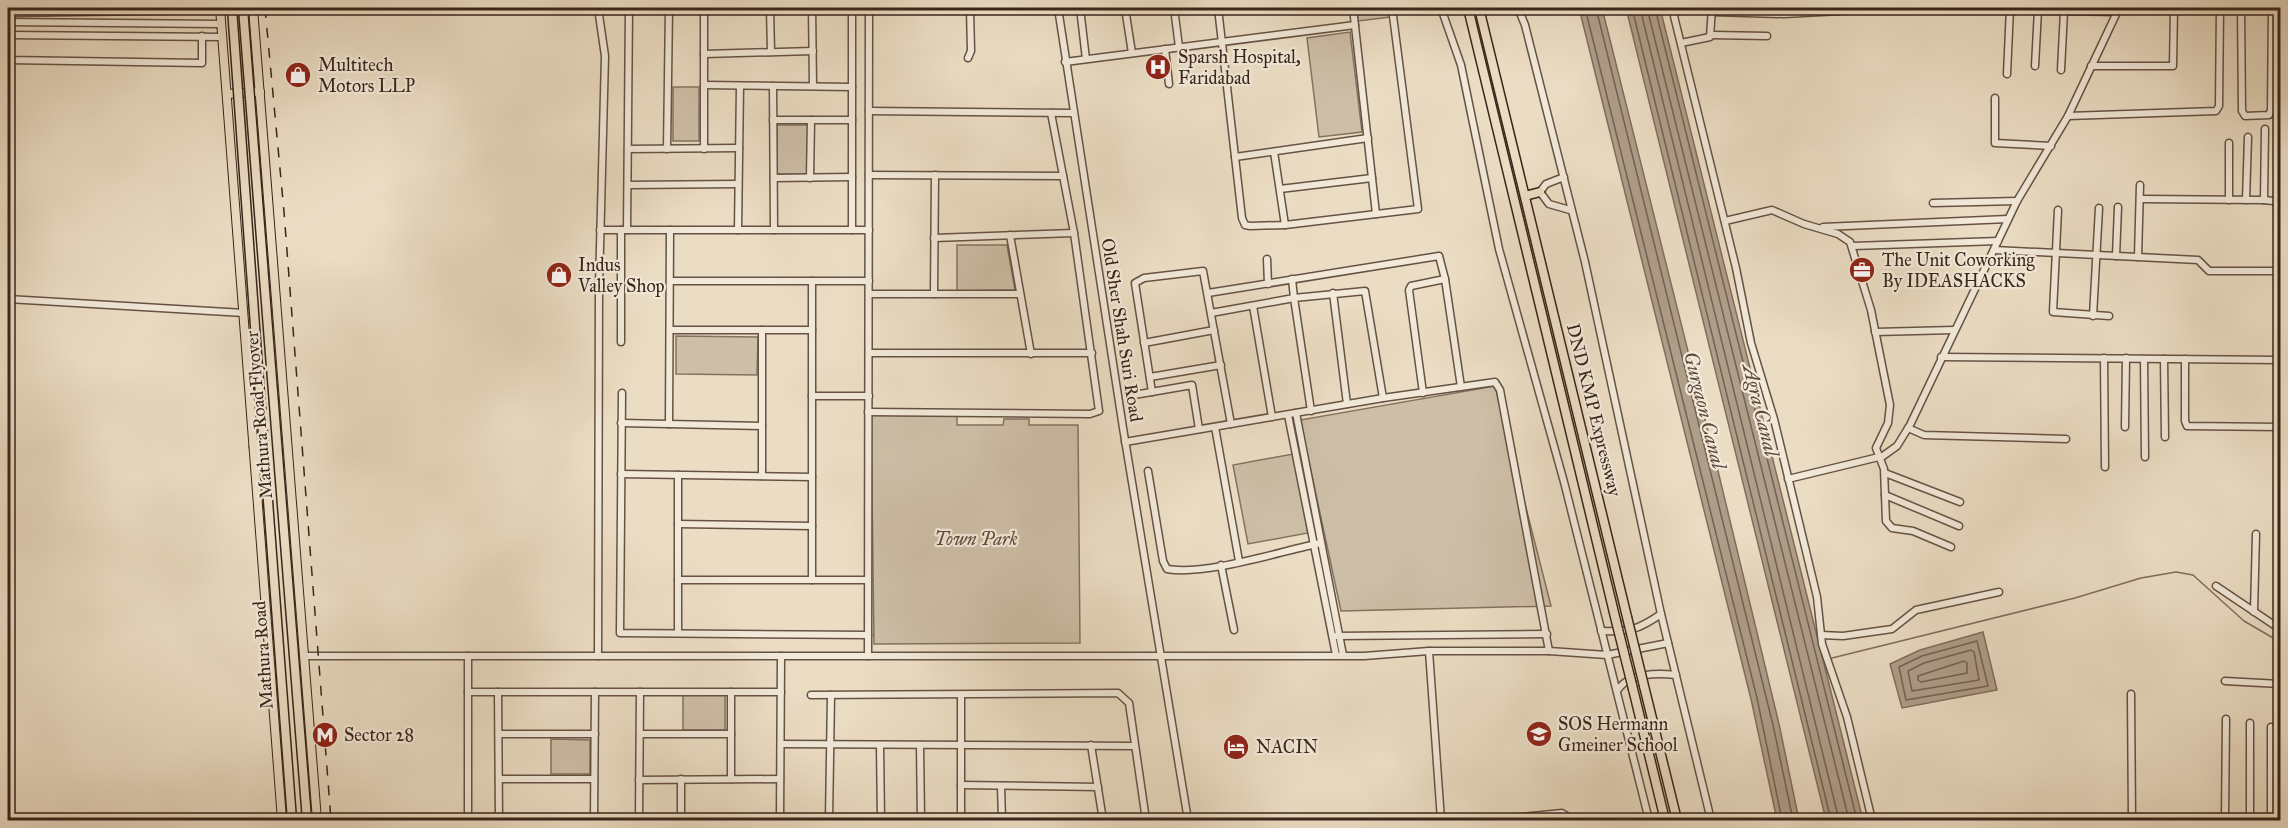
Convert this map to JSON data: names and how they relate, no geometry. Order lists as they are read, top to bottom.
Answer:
{
  "streets": {
    "highway": ["DND KMP Expressway", "Mathura Road Flyover", "Mathura Road"],
    "street": ["Old Sher Shah Suri Road"]
  },
  "crossings": [
    ["Mathura Road Flyover", "Mathura Road"]
  ],
  "water": ["Gurgaon Canal", "Agra Canal"],
  "parks": ["Town Park"],
  "places": {
    "hospital": ["Sparsh Hospital, Faridabad"],
    "shop": ["Multitech Motors LLP", "Indus Valley Shop"],
    "office": ["The Unit Coworking By IDEASHACKS"],
    "school or university": ["SOS Hermann Gmeiner School"],
    "metro station": ["Sector 28"],
    "hotel": ["NACIN"]
  }
}
